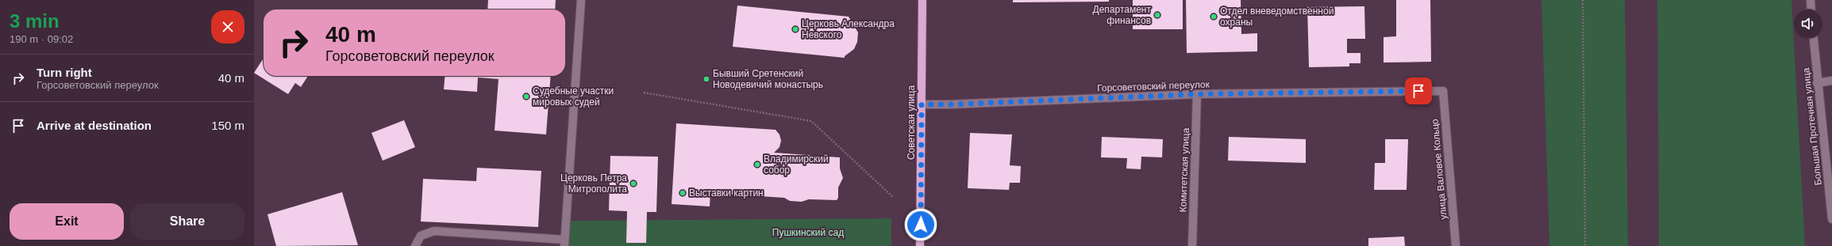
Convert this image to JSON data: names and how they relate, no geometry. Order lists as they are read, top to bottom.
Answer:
{
  "streets": {
    "main road": ["Советская улица"],
    "street": [
      "Горсоветовский переулок",
      "Большая Протечная улица",
      "улица Валовое Кольцо",
      "Комитетская улица"
    ]
  },
  "crossings": [
    ["Горсоветовский переулок", "Советская улица"],
    ["Горсоветовский переулок", "улица Валовое Кольцо"],
    ["Горсоветовский переулок", "Комитетская улица"]
  ],
  "parks": ["Пушкинский сад"],
  "places": [
    "Департамент финансов",
    "Отдел вневедомственной охраны",
    "Церковь Александра Невского",
    "Бывший Сретенский Новодевичий монастырь",
    "Судебные участки мировых судей",
    "Владимирский собор",
    "Церковь Петра Митрополита",
    "Выставки картин"
  ],
  "page": {
    "heading": ["3 min", "190 m · 09:02"],
    "turn": ["40 m", "Горсоветовский переулок"],
    "list": [
      {
        "name": "Turn right",
        "note": "Горсоветовский переулок",
        "value": "40 m"
      },
      {
        "name": "Arrive at destination",
        "value": "150 m"
      }
    ],
    "buttons": ["Exit", "Share"]
  }
}
